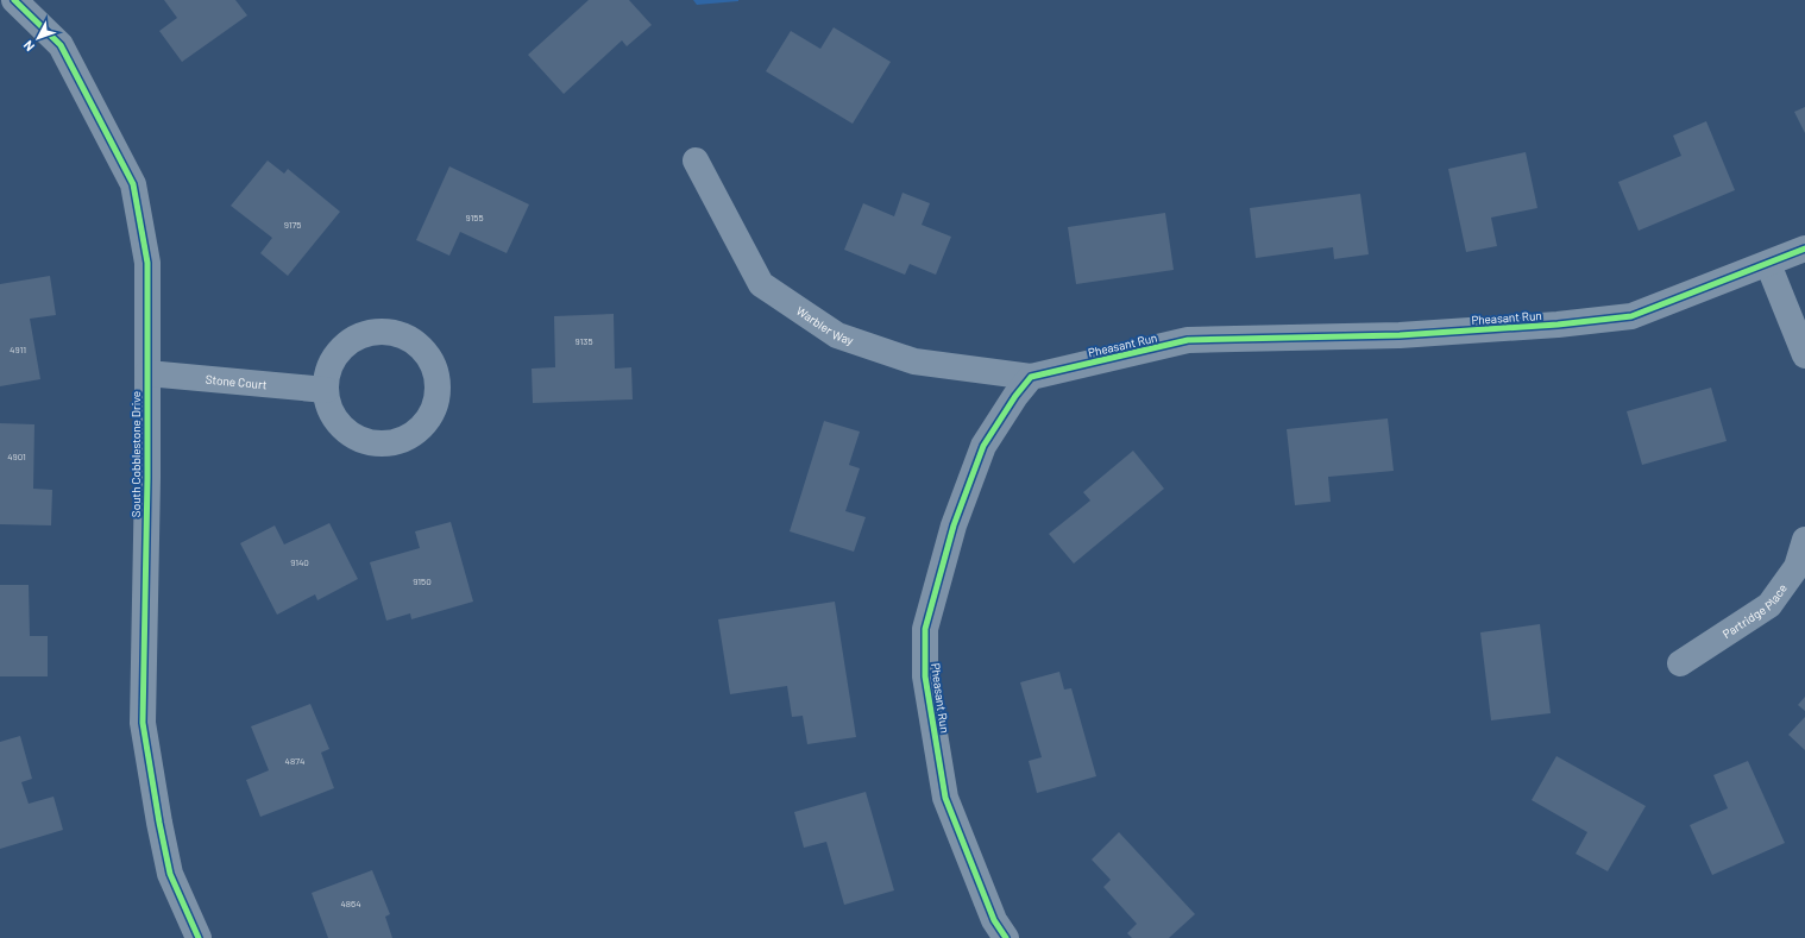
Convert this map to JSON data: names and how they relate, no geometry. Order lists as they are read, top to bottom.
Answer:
{
  "streets": {
    "street": [
      "Pheasant Run",
      "Warbler Way",
      "Stone Court",
      "South Cobblestone Drive",
      "Partridge Place"
    ]
  },
  "crossings": [
    ["Pheasant Run", "Warbler Way"],
    ["Stone Court", "South Cobblestone Drive"]
  ],
  "house_numbers": [
    "9155",
    "9175",
    "9135",
    "4911",
    "4901",
    "9140",
    "9150",
    "4874",
    "4864"
  ],
  "north": "bottom left"
}
